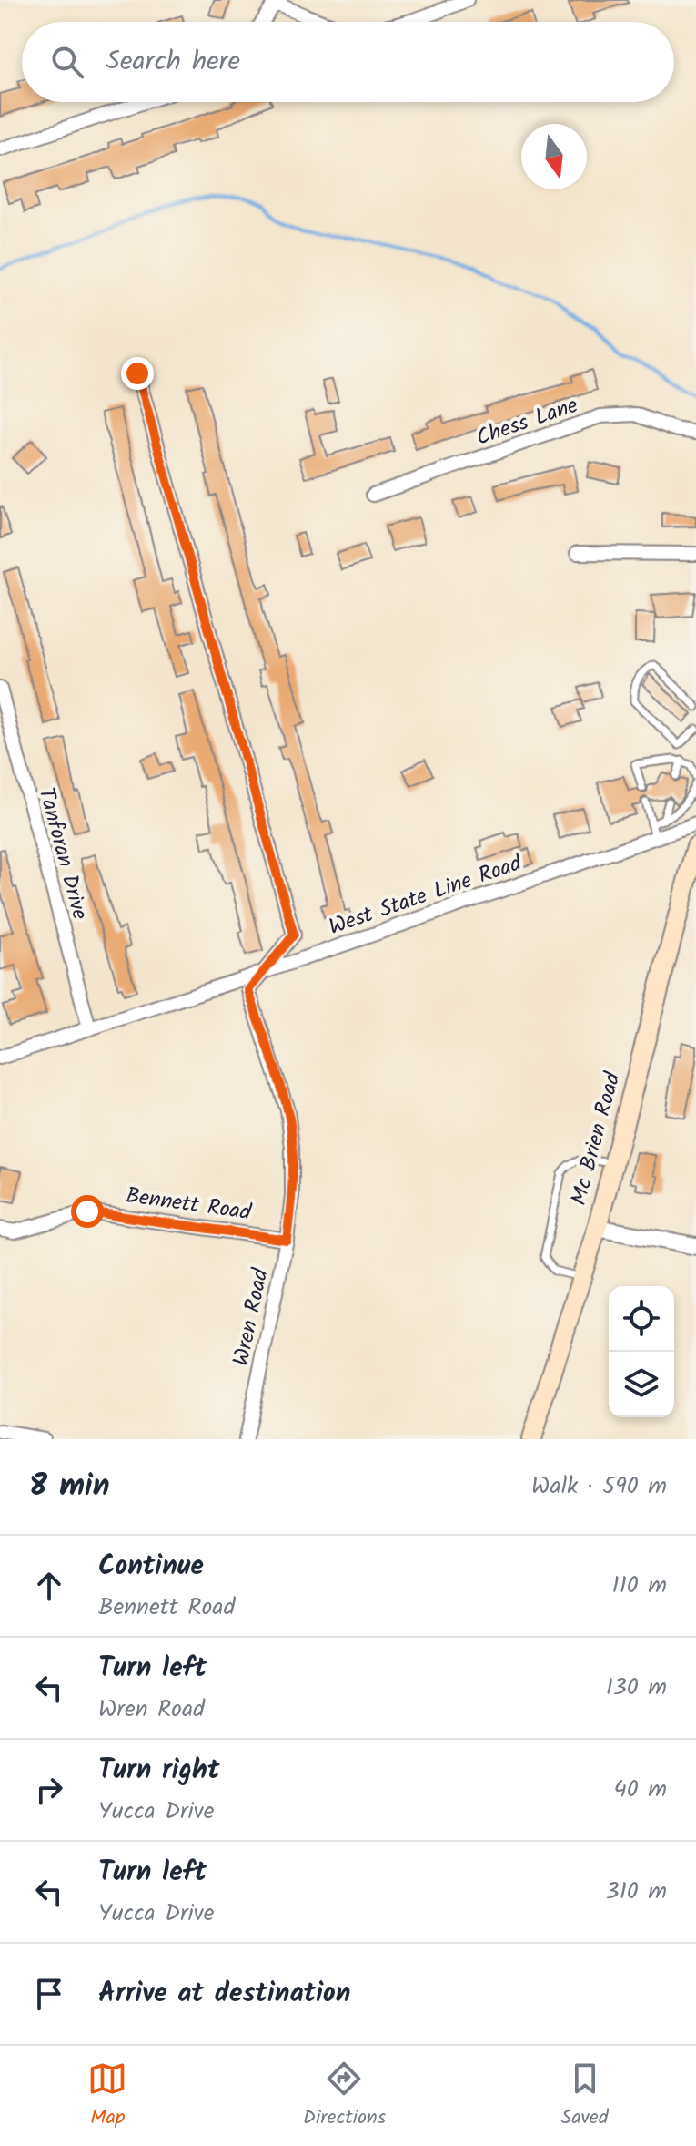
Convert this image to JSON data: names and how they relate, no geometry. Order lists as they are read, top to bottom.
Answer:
{
  "streets": {
    "main road": ["Mc Brien Road"],
    "street": [
      "Chess Lane",
      "Tanforan Drive",
      "West State Line Road",
      "Bennett Road",
      "Wren Road"
    ]
  },
  "crossings": [
    ["Tanforan Drive", "West State Line Road"],
    ["West State Line Road", "Wren Road"],
    ["Bennett Road", "Wren Road"]
  ],
  "north": "bottom",
  "page": {
    "search": "Search here",
    "heading": ["8 min", "Walk · 590 m"],
    "list": [
      ["Continue", "Bennett Road", "110 m"],
      ["Turn left", "Wren Road", "130 m"],
      ["Turn right", "Yucca Drive", "40 m"],
      ["Turn left", "Yucca Drive", "310 m"],
      "Arrive at destination"
    ],
    "nav": ["Map", "Directions", "Saved"]
  }
}
